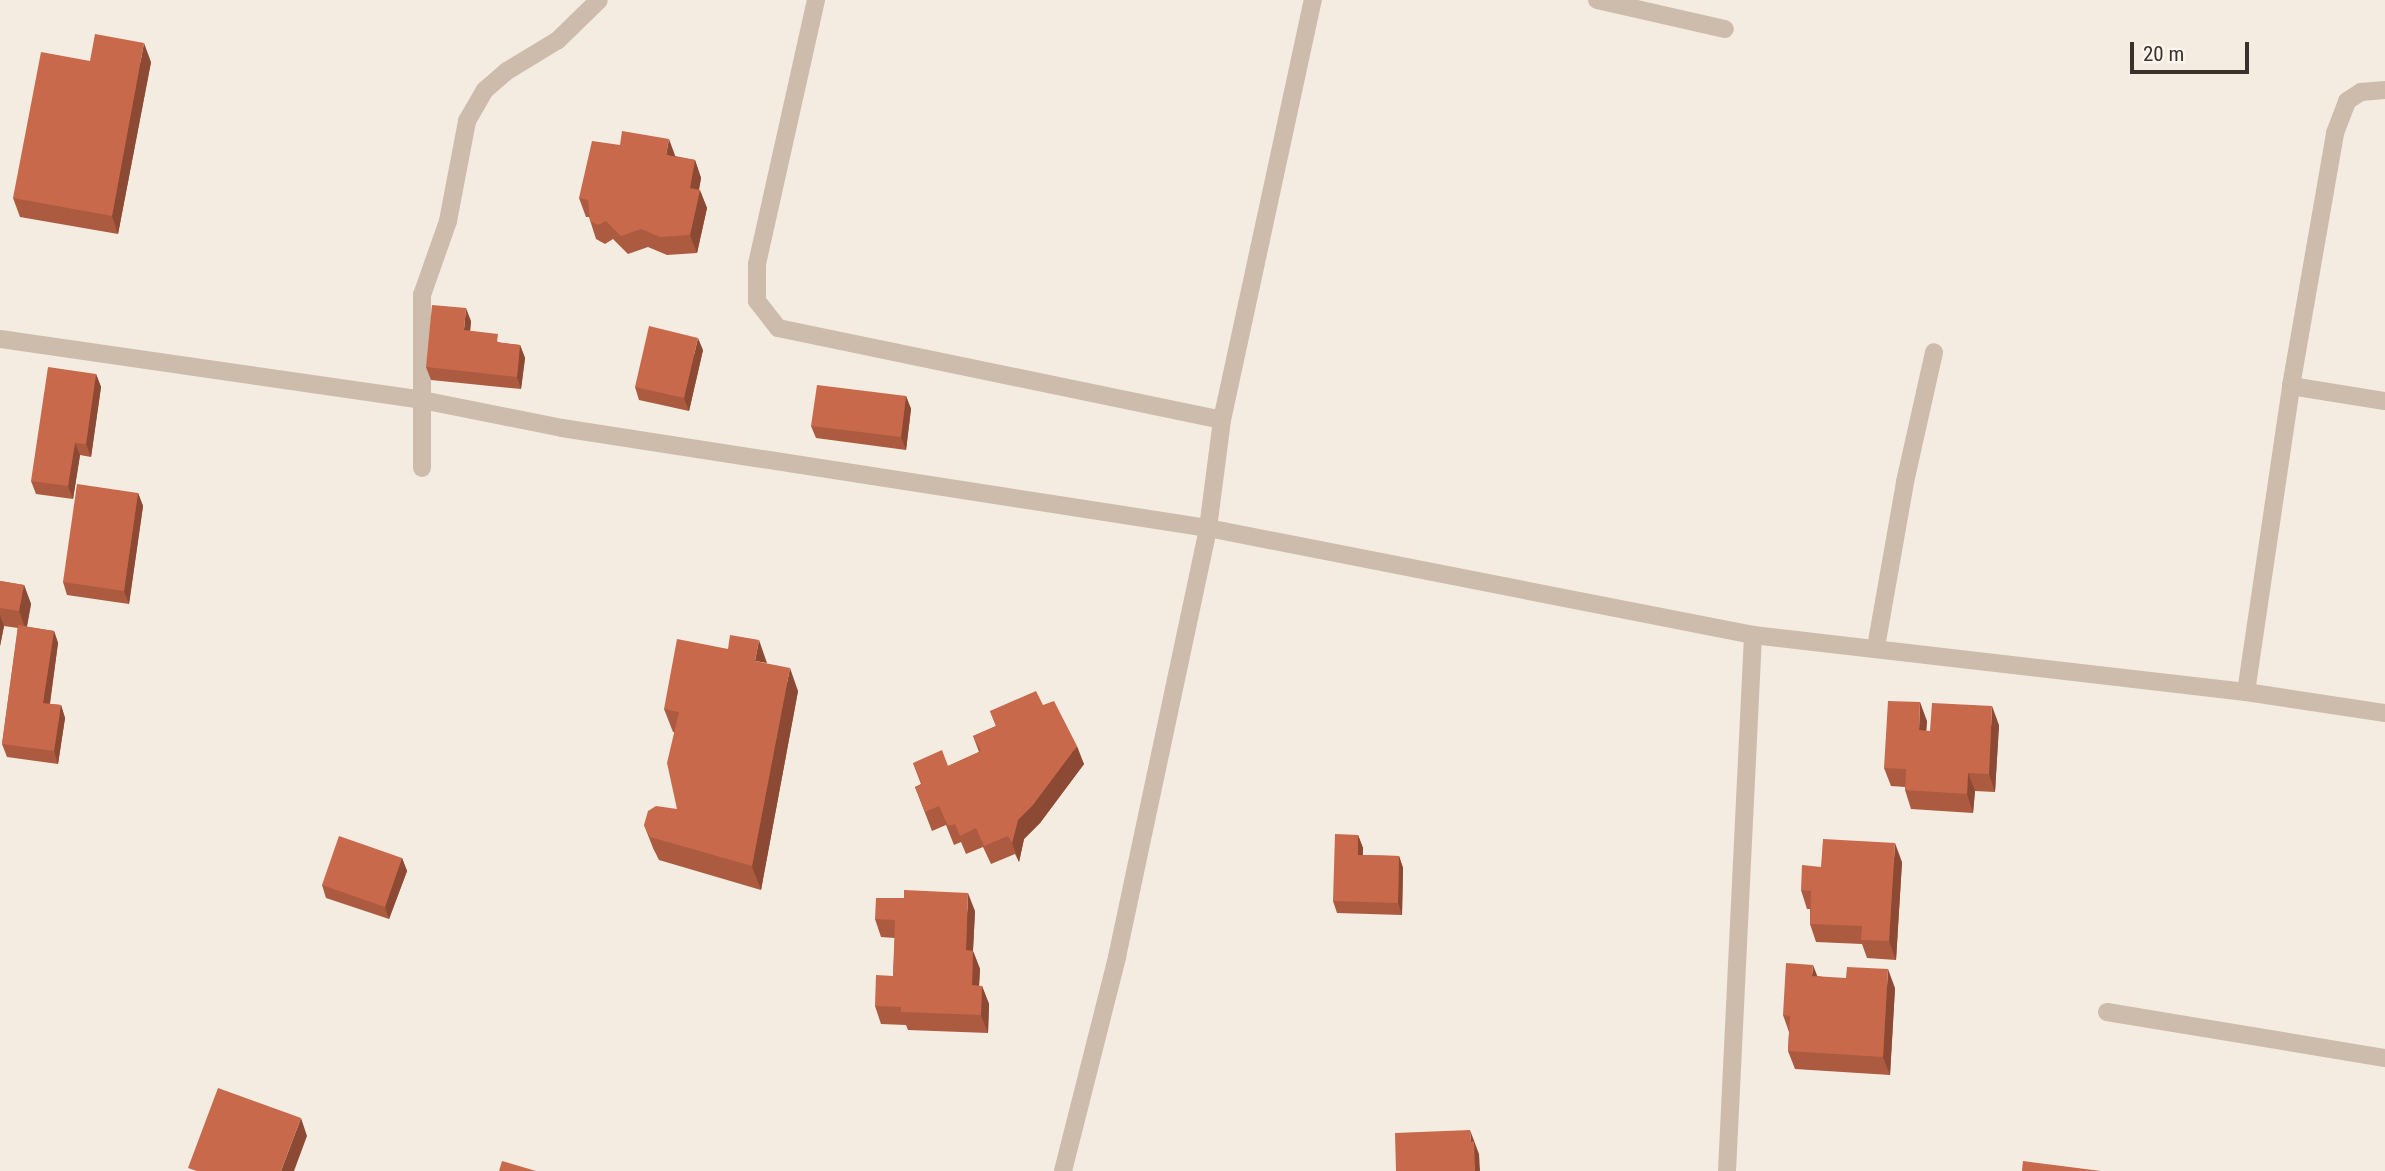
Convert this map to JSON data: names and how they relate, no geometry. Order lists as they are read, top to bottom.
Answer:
{
  "scale_bar": "20 m"
}
